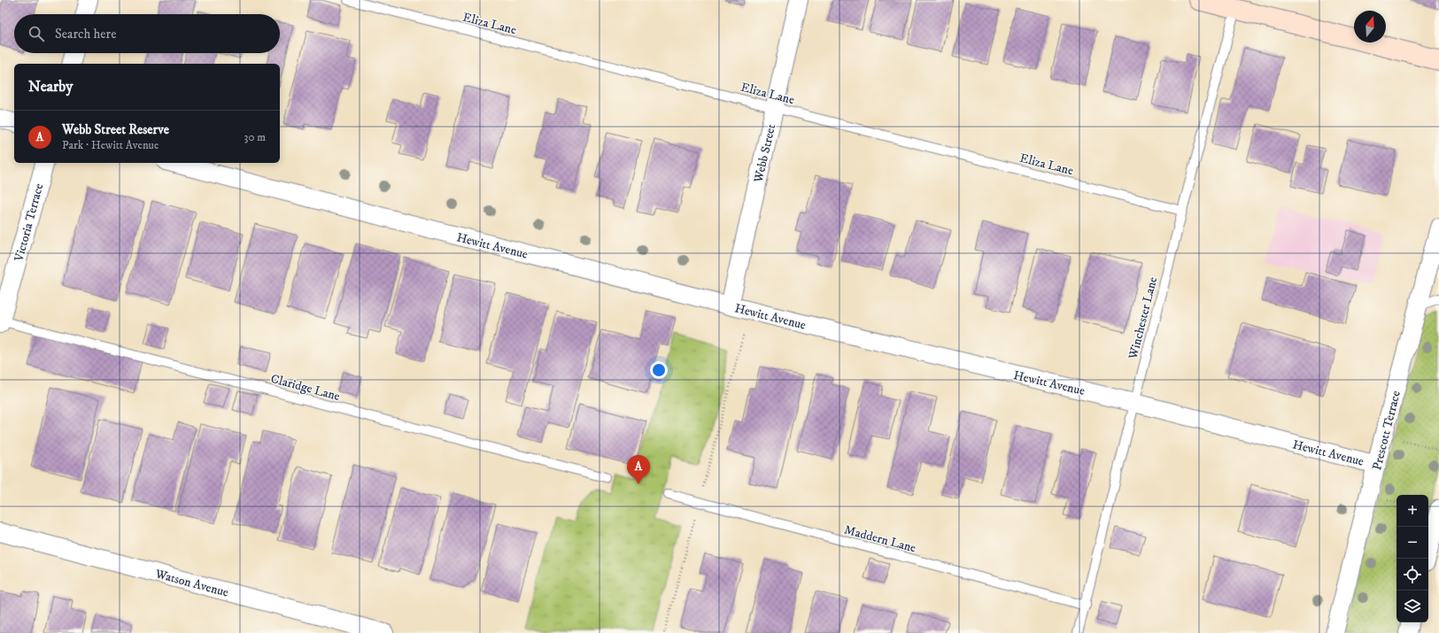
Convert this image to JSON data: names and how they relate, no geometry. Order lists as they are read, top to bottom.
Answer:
{
  "streets": {
    "street": [
      "Webb Street",
      "Victoria Terrace",
      "Hewitt Avenue",
      "Prescott Terrace",
      "Watson Avenue"
    ],
    "lane": [
      "Eliza Lane",
      "Winchester Lane",
      "Claridge Lane",
      "Maddern Lane"
    ]
  },
  "crossings": [
    ["Eliza Lane", "Webb Street"],
    ["Eliza Lane", "Winchester Lane"],
    ["Webb Street", "Hewitt Avenue"],
    ["Victoria Terrace", "Claridge Lane"],
    ["Hewitt Avenue", "Winchester Lane"],
    ["Hewitt Avenue", "Prescott Terrace"],
    ["Winchester Lane", "Maddern Lane"]
  ],
  "north": "top",
  "page": {
    "search": "Search here",
    "heading": "Nearby",
    "list": [
      {
        "mark": "A",
        "name": "Webb Street Reserve",
        "note": "Park · Hewitt Avenue",
        "value": "30 m"
      }
    ],
    "pins": "A",
    "map_buttons": ["+", "−"]
  }
}
